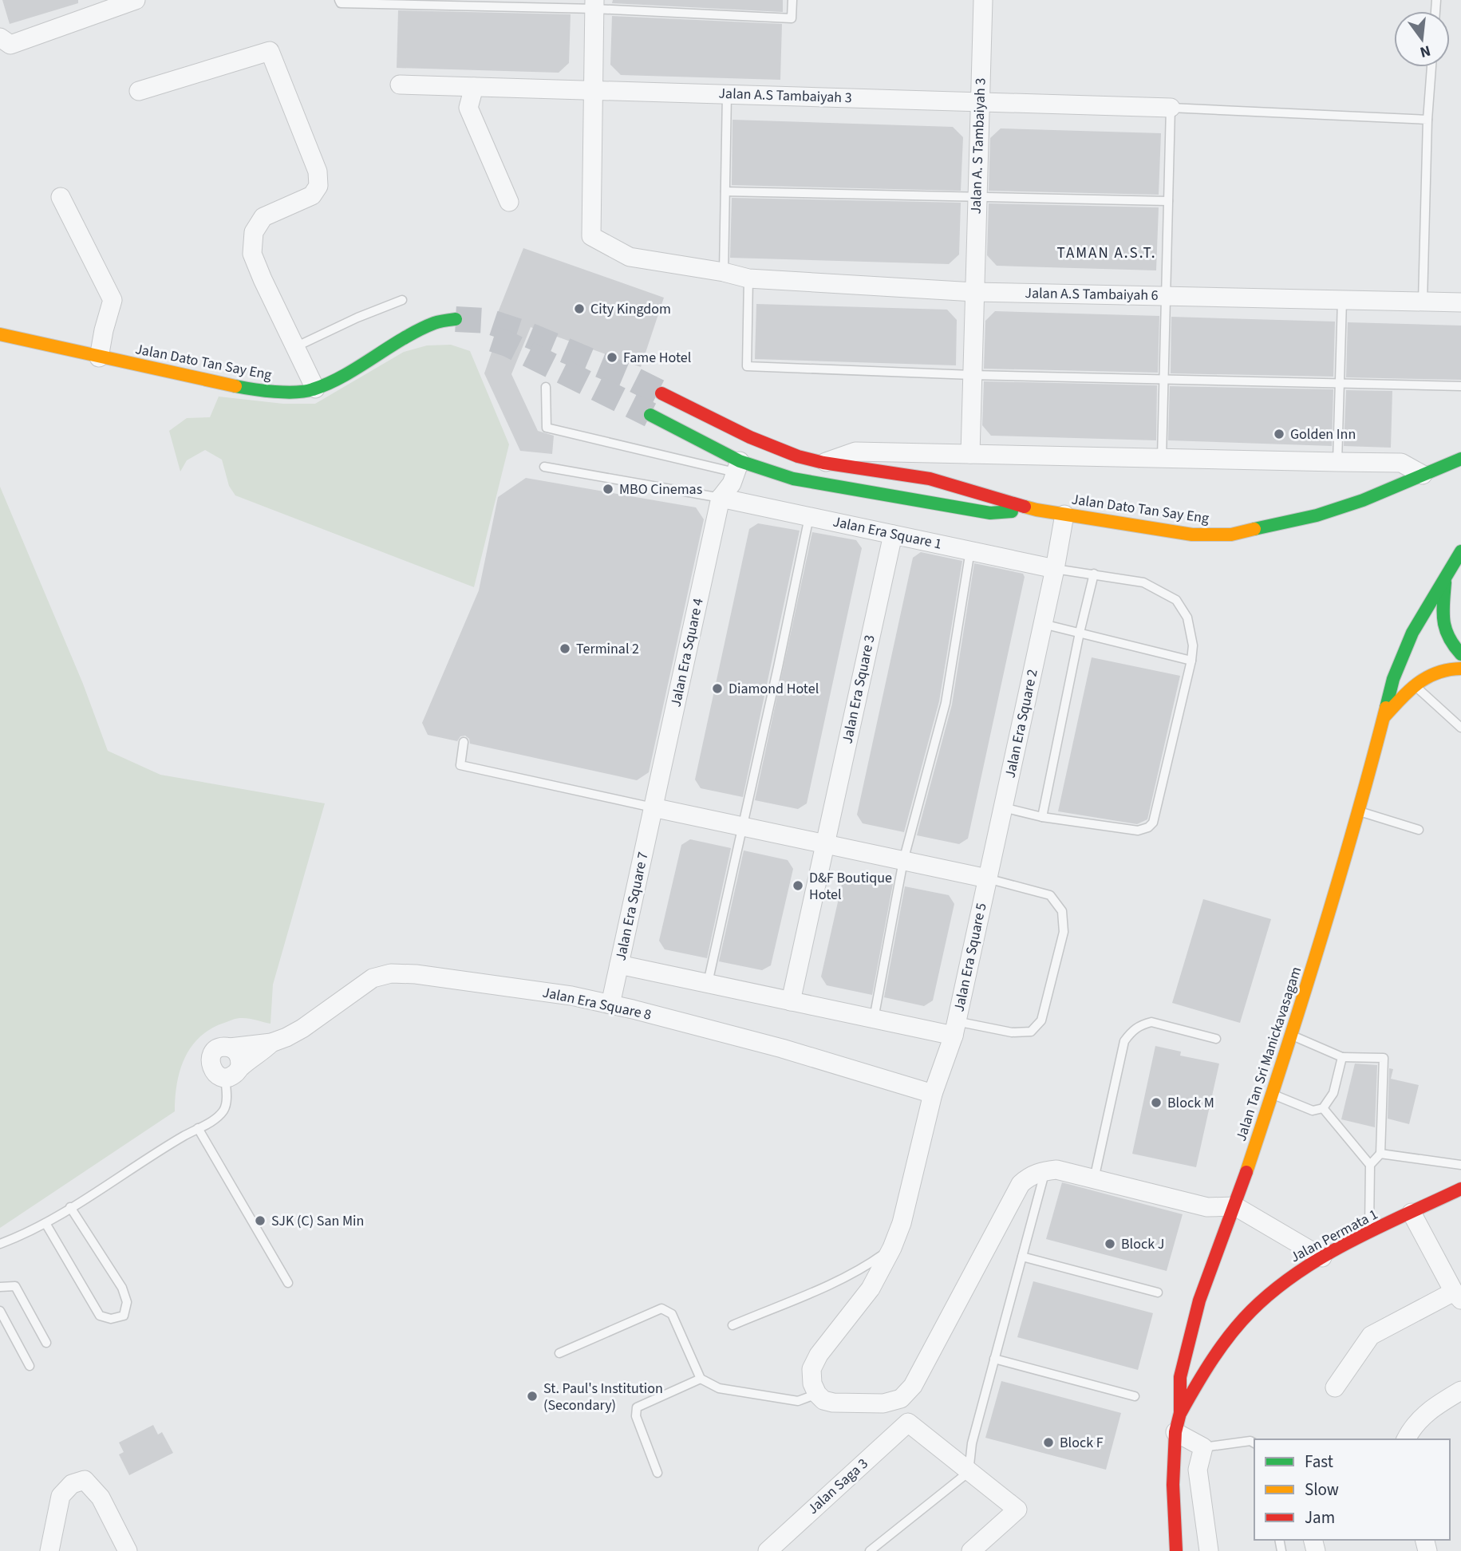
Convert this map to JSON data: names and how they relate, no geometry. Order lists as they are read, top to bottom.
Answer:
{
  "streets": {
    "street": [
      "Jalan A.S Tambaiyah 3",
      "Jalan A. S Tambaiyah 3",
      "Jalan A.S Tambaiyah 6",
      "Jalan Dato Tan Say Eng",
      "Jalan Era Square 1",
      "Jalan Era Square 4",
      "Jalan Era Square 3",
      "Jalan Era Square 2",
      "Jalan Era Square 7",
      "Jalan Era Square 5",
      "Jalan Era Square 8",
      "Jalan Tan Sri Manickavasagam",
      "Jalan Permata 1",
      "Jalan Saga 3"
    ]
  },
  "crossings": [
    ["Jalan A.S Tambaiyah 3", "Jalan A. S Tambaiyah 3"],
    ["Jalan A.S Tambaiyah 3", "Jalan A.S Tambaiyah 6"],
    ["Jalan A. S Tambaiyah 3", "Jalan A.S Tambaiyah 6"],
    ["Jalan Dato Tan Say Eng", "Jalan Era Square 4"],
    ["Jalan Dato Tan Say Eng", "Jalan Era Square 2"],
    ["Jalan Era Square 1", "Jalan Era Square 4"],
    ["Jalan Era Square 1", "Jalan Era Square 3"],
    ["Jalan Era Square 1", "Jalan Era Square 2"],
    ["Jalan Era Square 4", "Jalan Era Square 7"],
    ["Jalan Era Square 2", "Jalan Era Square 5"],
    ["Jalan Era Square 7", "Jalan Era Square 8"],
    ["Jalan Era Square 5", "Jalan Era Square 8"],
    ["Jalan Tan Sri Manickavasagam", "Jalan Permata 1"]
  ],
  "districts": ["TAMAN A.S.T."],
  "places": [
    "City Kingdom",
    "Fame Hotel",
    "Golden Inn",
    "MBO Cinemas",
    "Terminal 2",
    "Diamond Hotel",
    "D&F Boutique Hotel",
    "Block M",
    "SJK (C) San Min",
    "Block J",
    "St. Paul's Institution (Secondary)",
    "Block F"
  ],
  "legend": ["Fast", "Slow", "Jam"],
  "north": "bottom"
}
